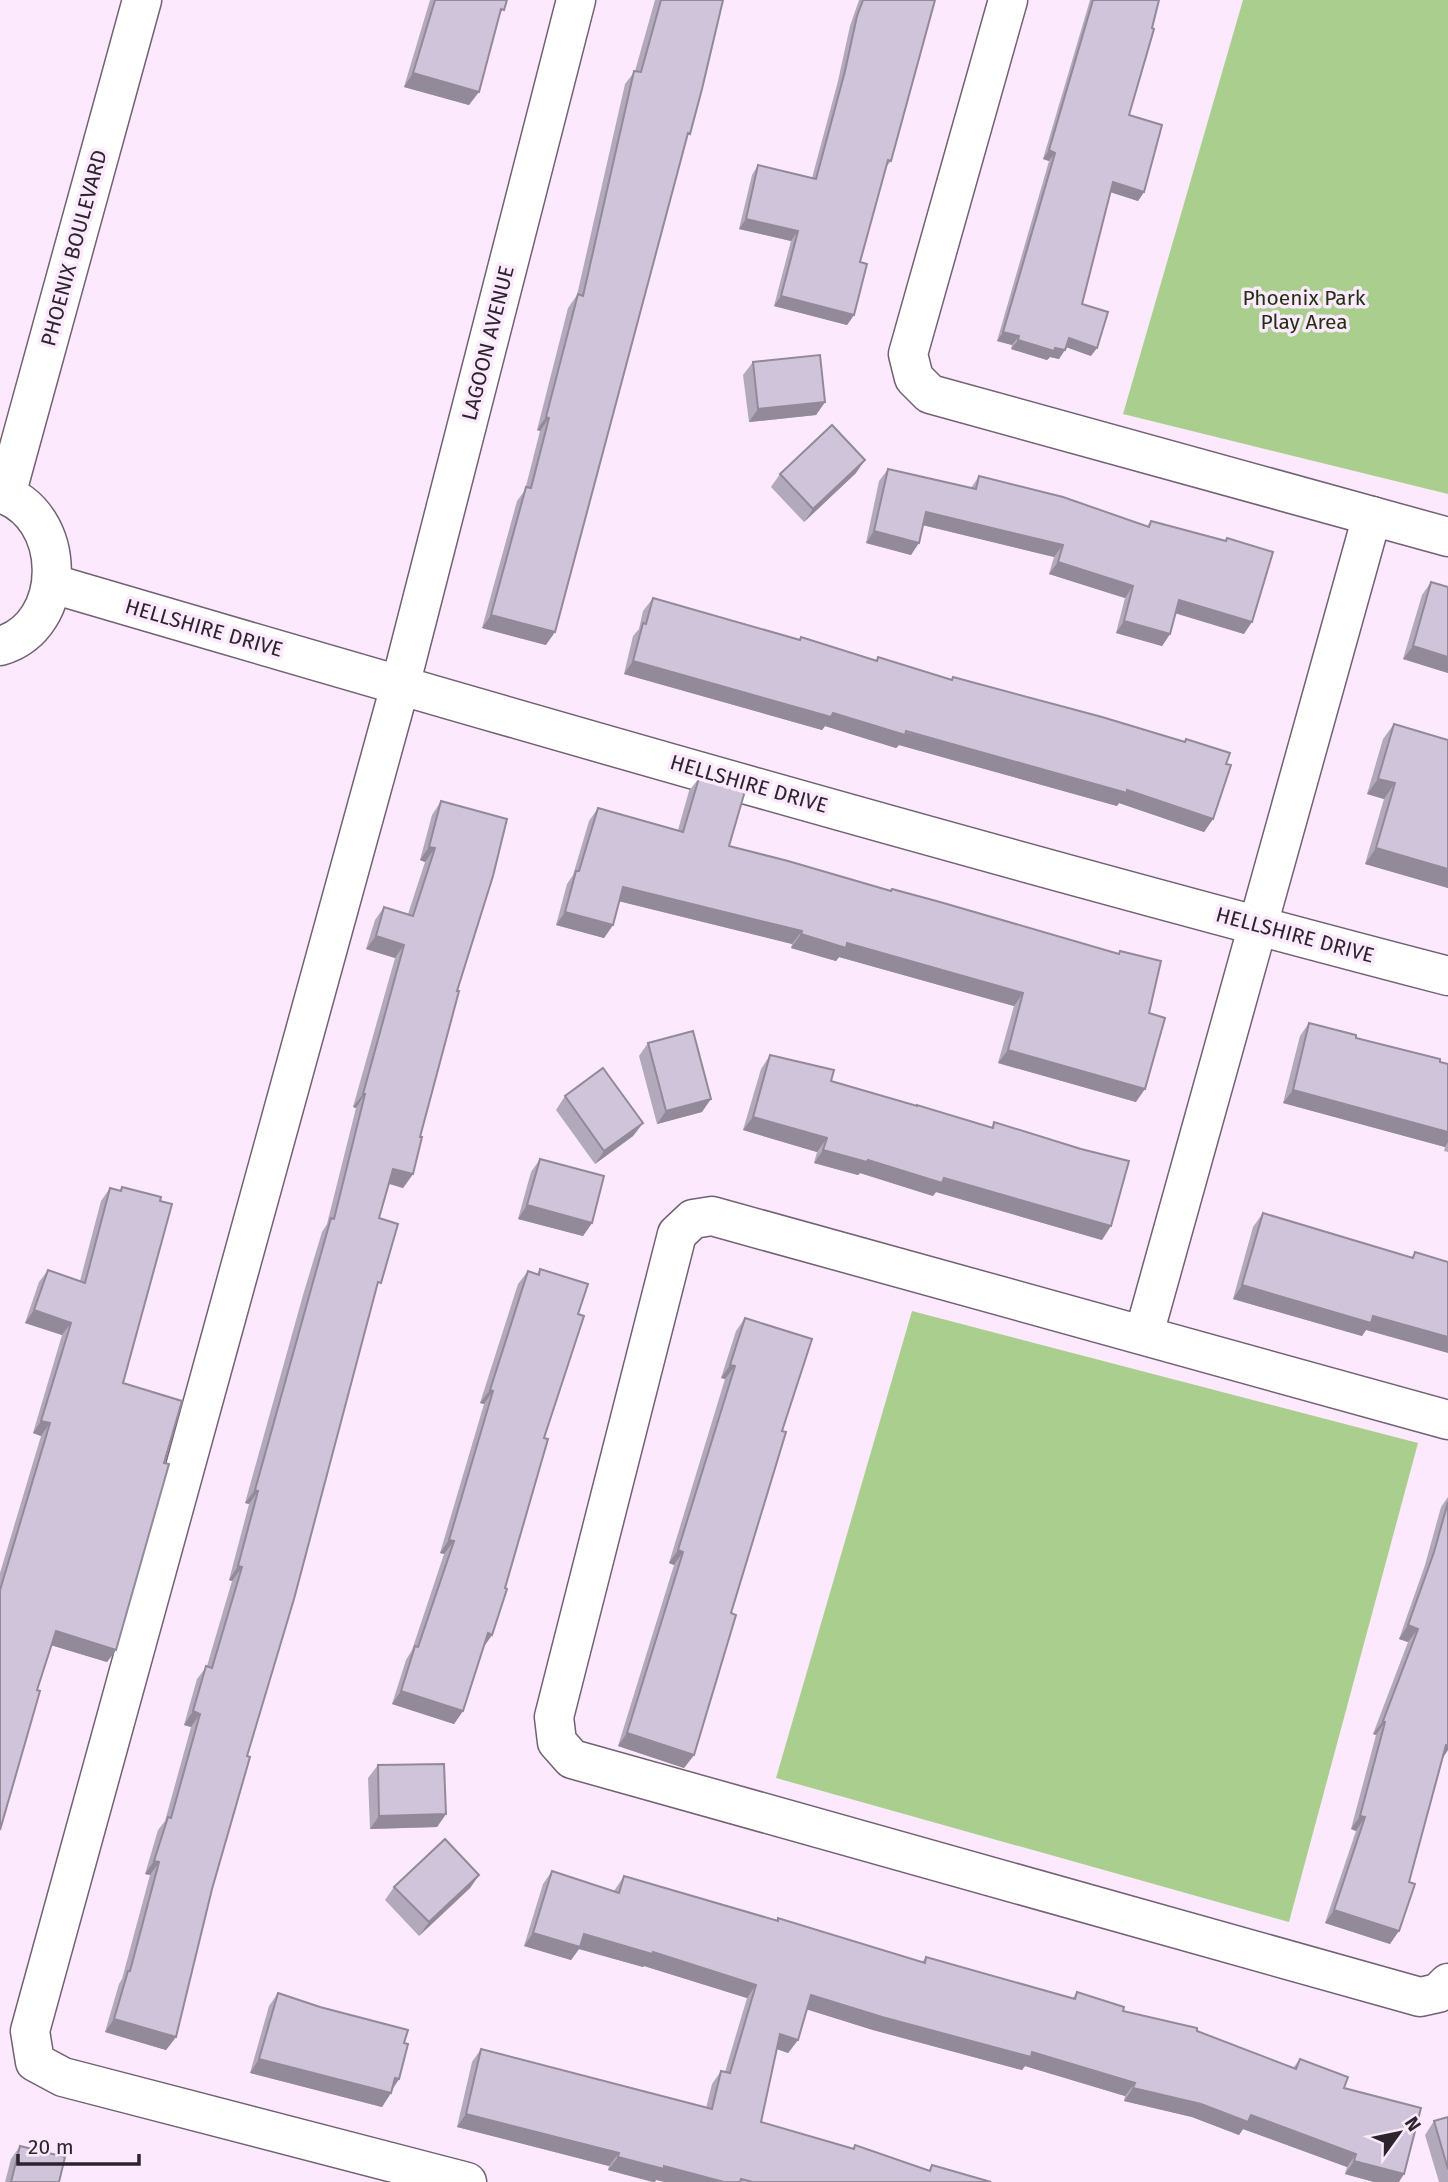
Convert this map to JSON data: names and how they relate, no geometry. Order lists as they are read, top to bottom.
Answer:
{
  "streets": {
    "street": ["PHOENIX BOULEVARD", "LAGOON AVENUE", "HELLSHIRE DRIVE"]
  },
  "crossings": [
    ["LAGOON AVENUE", "HELLSHIRE DRIVE"]
  ],
  "parks": ["Phoenix Park Play Area"],
  "scale_bar": "20 m",
  "north": "top right"
}
